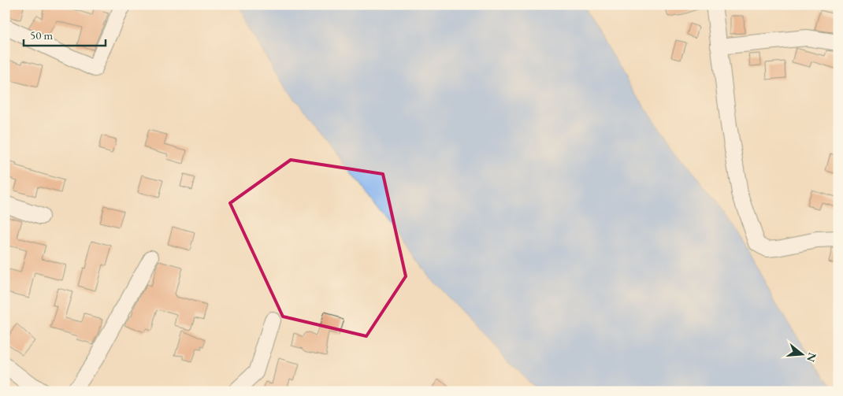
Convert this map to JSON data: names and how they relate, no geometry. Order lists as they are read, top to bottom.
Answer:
{
  "scale_bar": "50 m",
  "north": "right"
}
